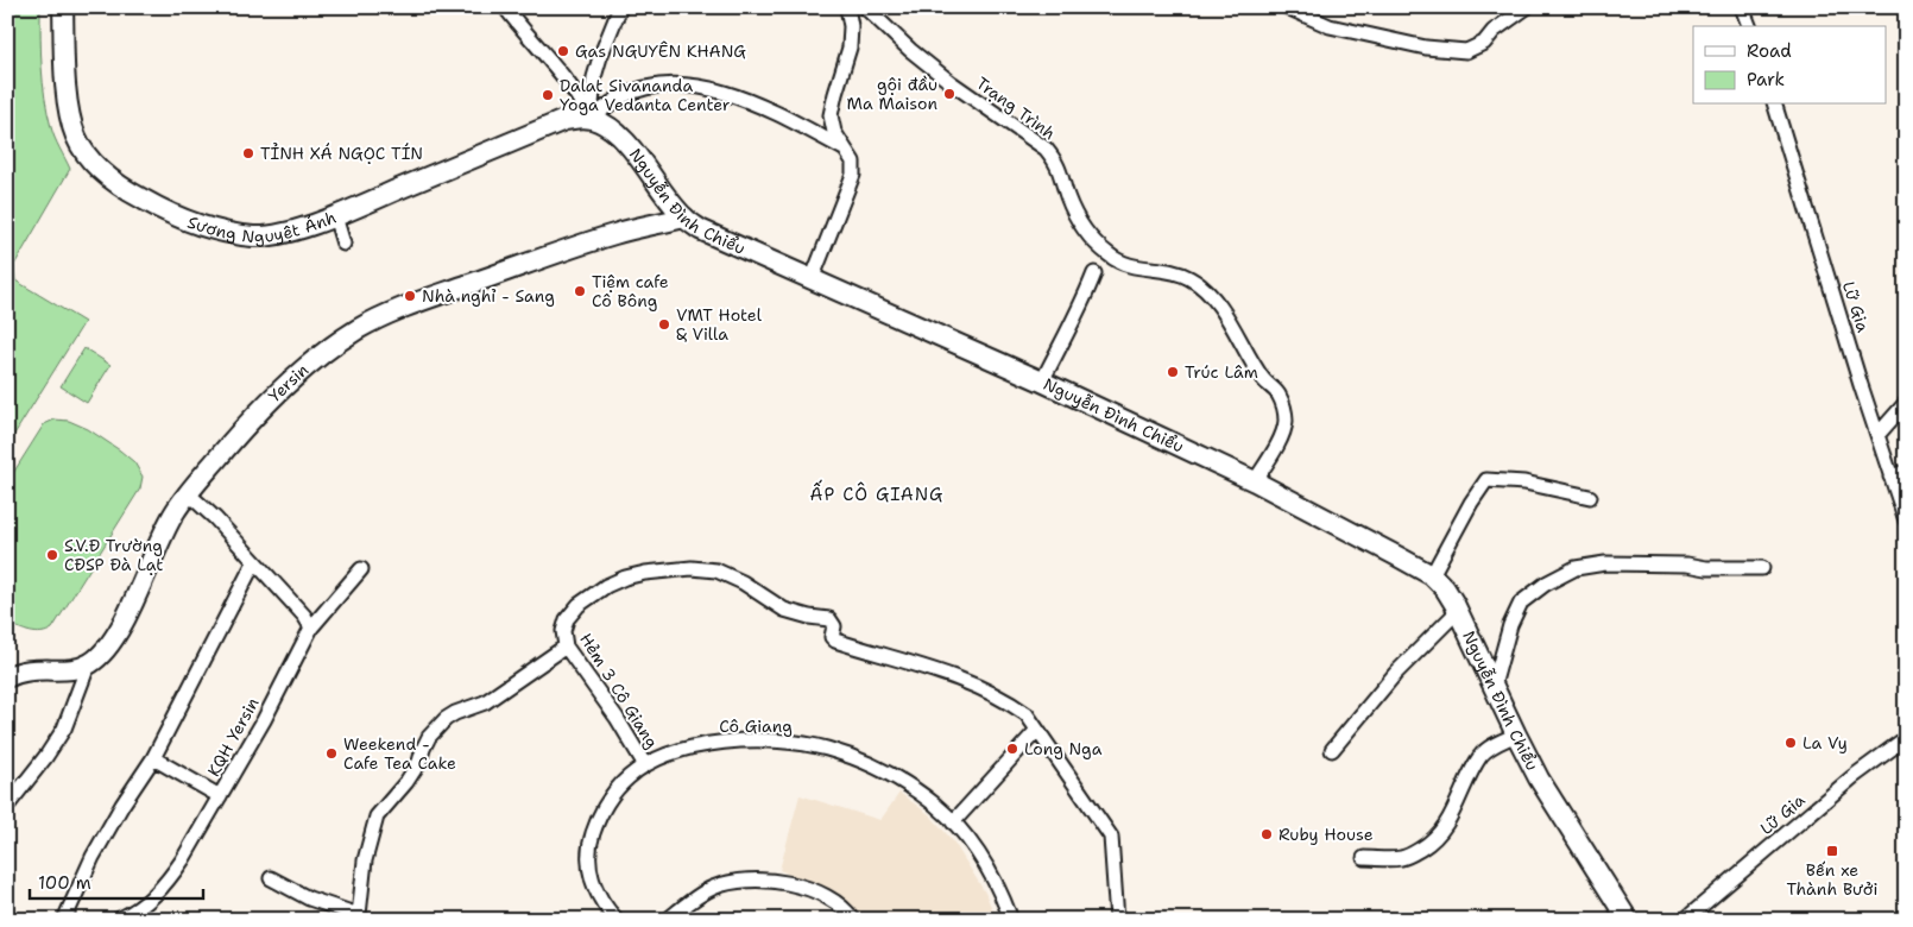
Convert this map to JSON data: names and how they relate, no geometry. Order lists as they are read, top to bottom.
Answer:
{
  "streets": {
    "main road": ["Nguyễn Đình Chiểu", "Sương Nguyệt Ánh", "Yersin"],
    "street": [
      "Trạng Trình",
      "Lữ Gia",
      "Hẻm 3 Cô Giang",
      "Cô Giang",
      "KQH Yersin"
    ]
  },
  "crossings": [
    ["Trạng Trình", "Nguyễn Đình Chiểu"],
    ["Nguyễn Đình Chiểu", "Sương Nguyệt Ánh"],
    ["Nguyễn Đình Chiểu", "Yersin"],
    ["Hẻm 3 Cô Giang", "Cô Giang"]
  ],
  "districts": ["ẤP CÔ GIANG"],
  "places": {
    "other": [
      "Gas NGUYÊN KHANG",
      "gội đầu Ma Maison",
      "Dalat Sivananda Yoga Vedanta Center",
      "TỈNH XÁ NGỌC TÍN",
      "Tiệm cafe Cô Bông",
      "Nhà nghỉ - Sang",
      "VMT Hotel & Villa",
      "Trúc Lâm",
      "S.V.Đ Trường CĐSP Đà Lạt",
      "La Vy",
      "Long Nga",
      "Weekend - Cafe Tea Cake",
      "Ruby House"
    ],
    "transit": ["Bến xe Thành Bưởi"]
  },
  "legend": ["Road", "Park"],
  "scale_bar": "100 m"
}
